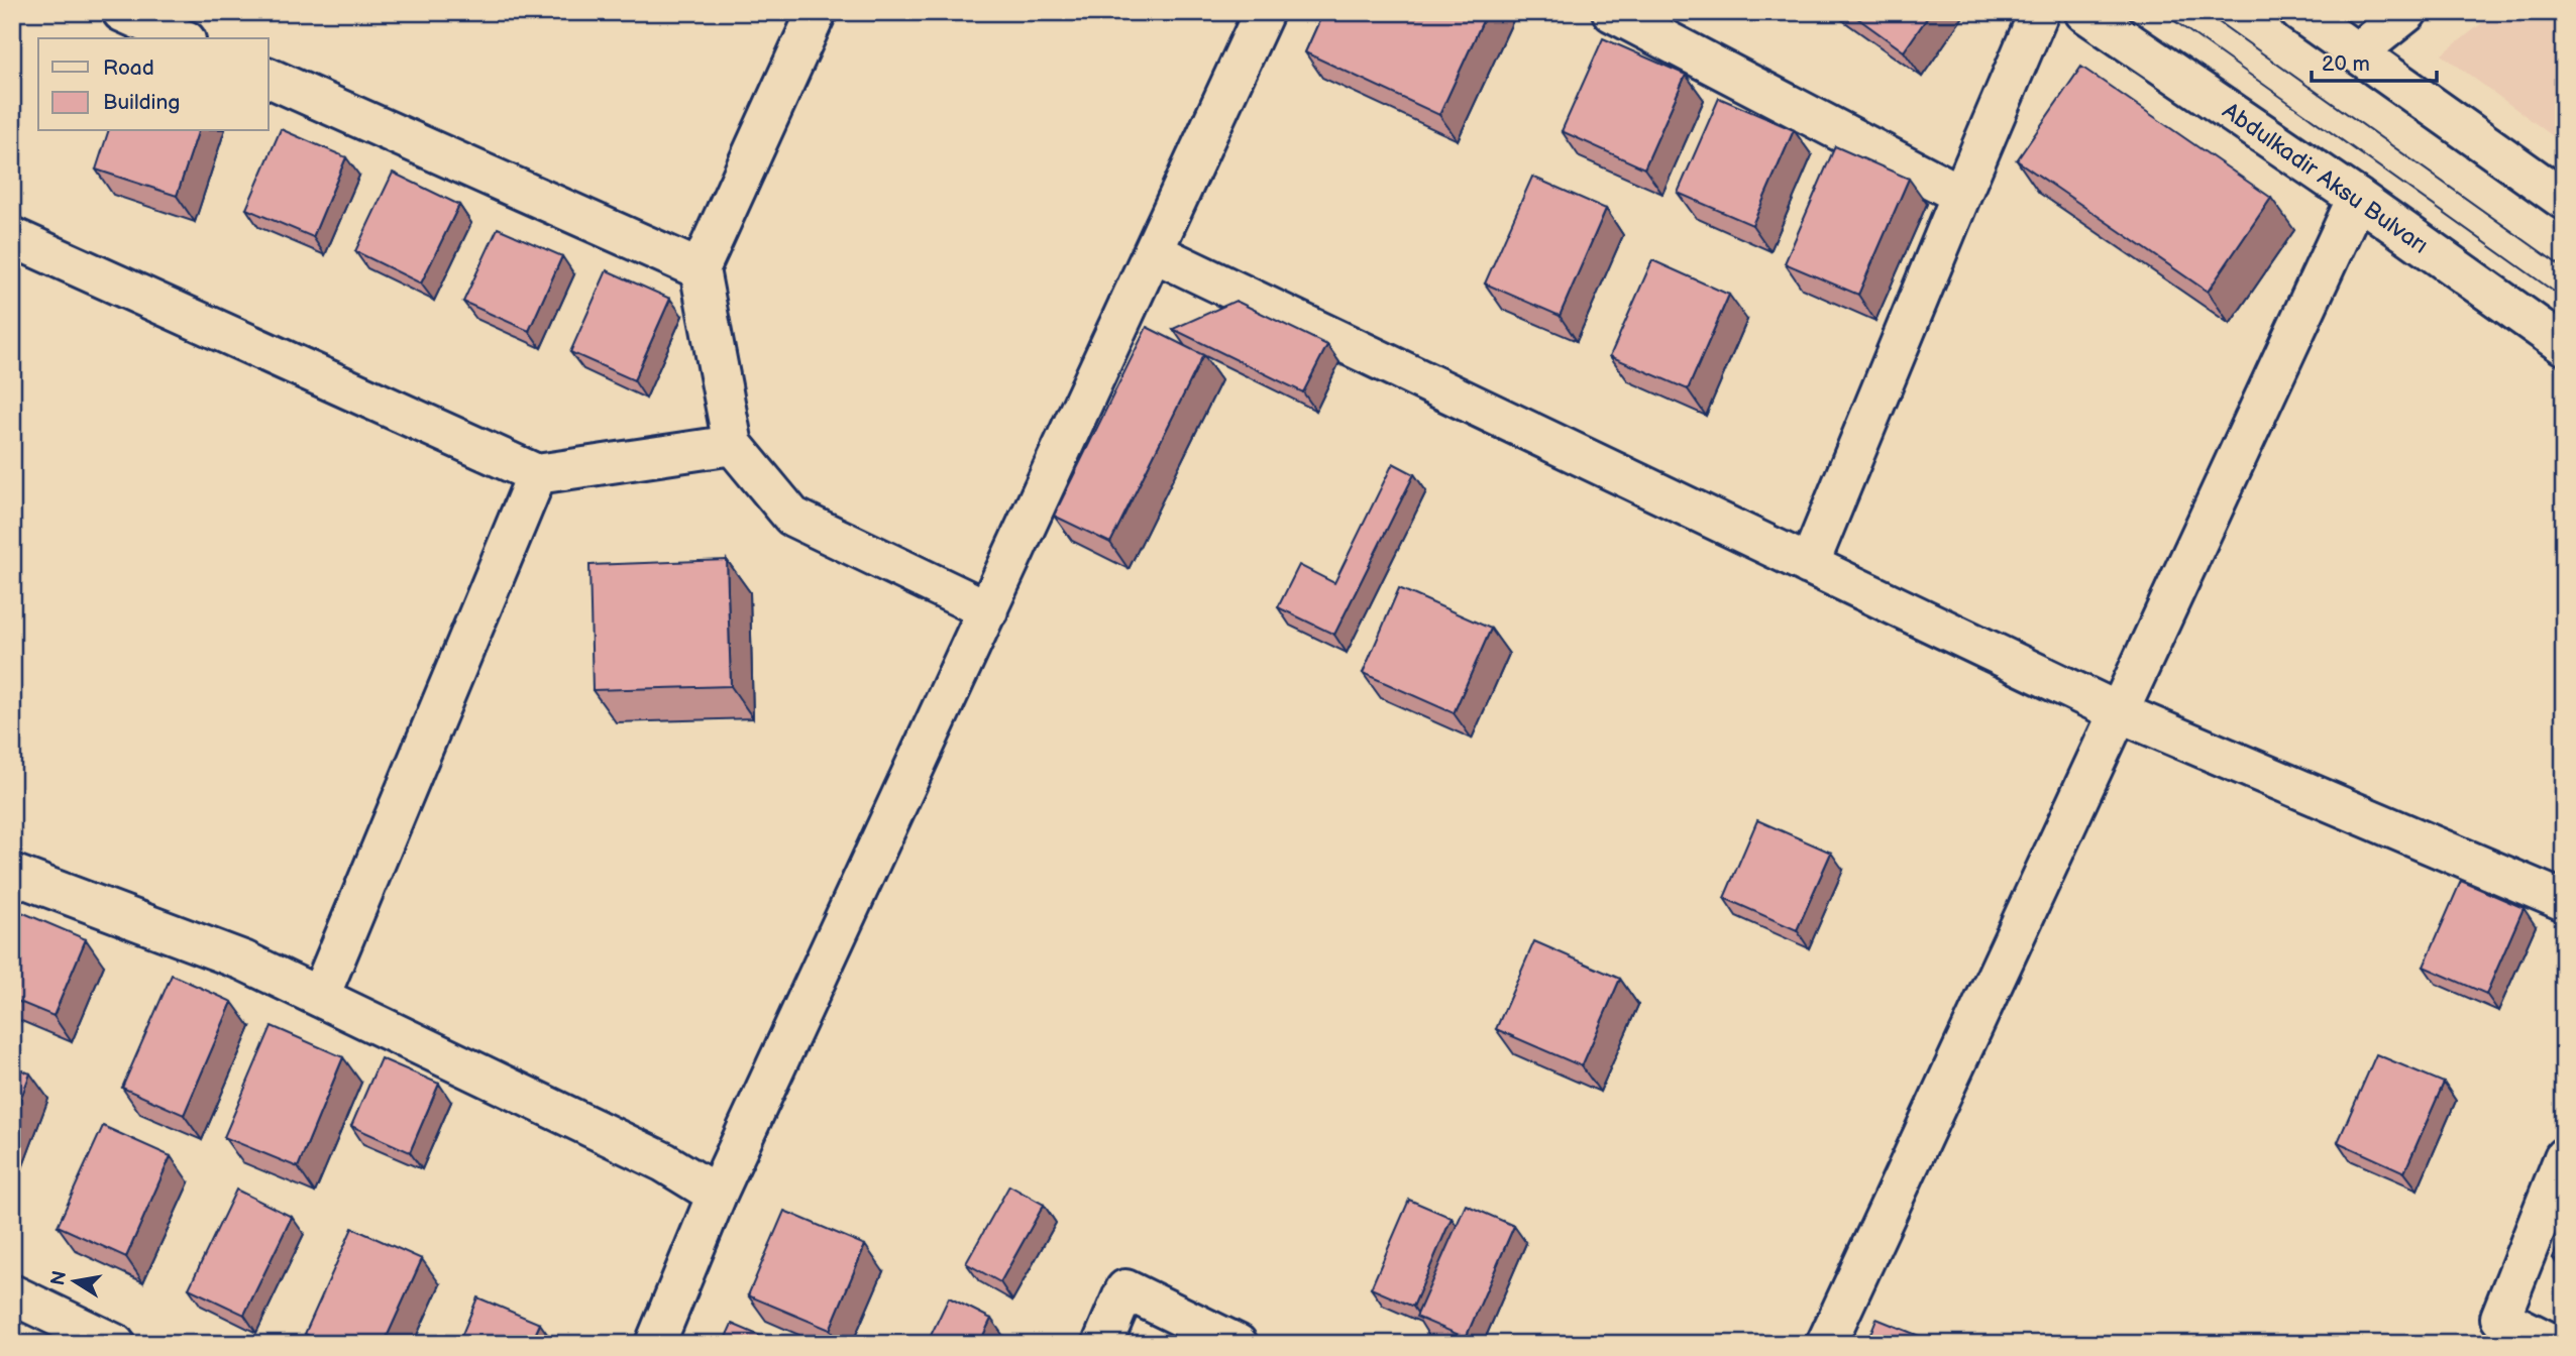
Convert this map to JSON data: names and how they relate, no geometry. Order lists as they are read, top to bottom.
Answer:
{
  "streets": {
    "street": ["Abdulkadir Aksu Bulvarı"]
  },
  "legend": ["Road", "Building"],
  "scale_bar": "20 m",
  "north": "left"
}
